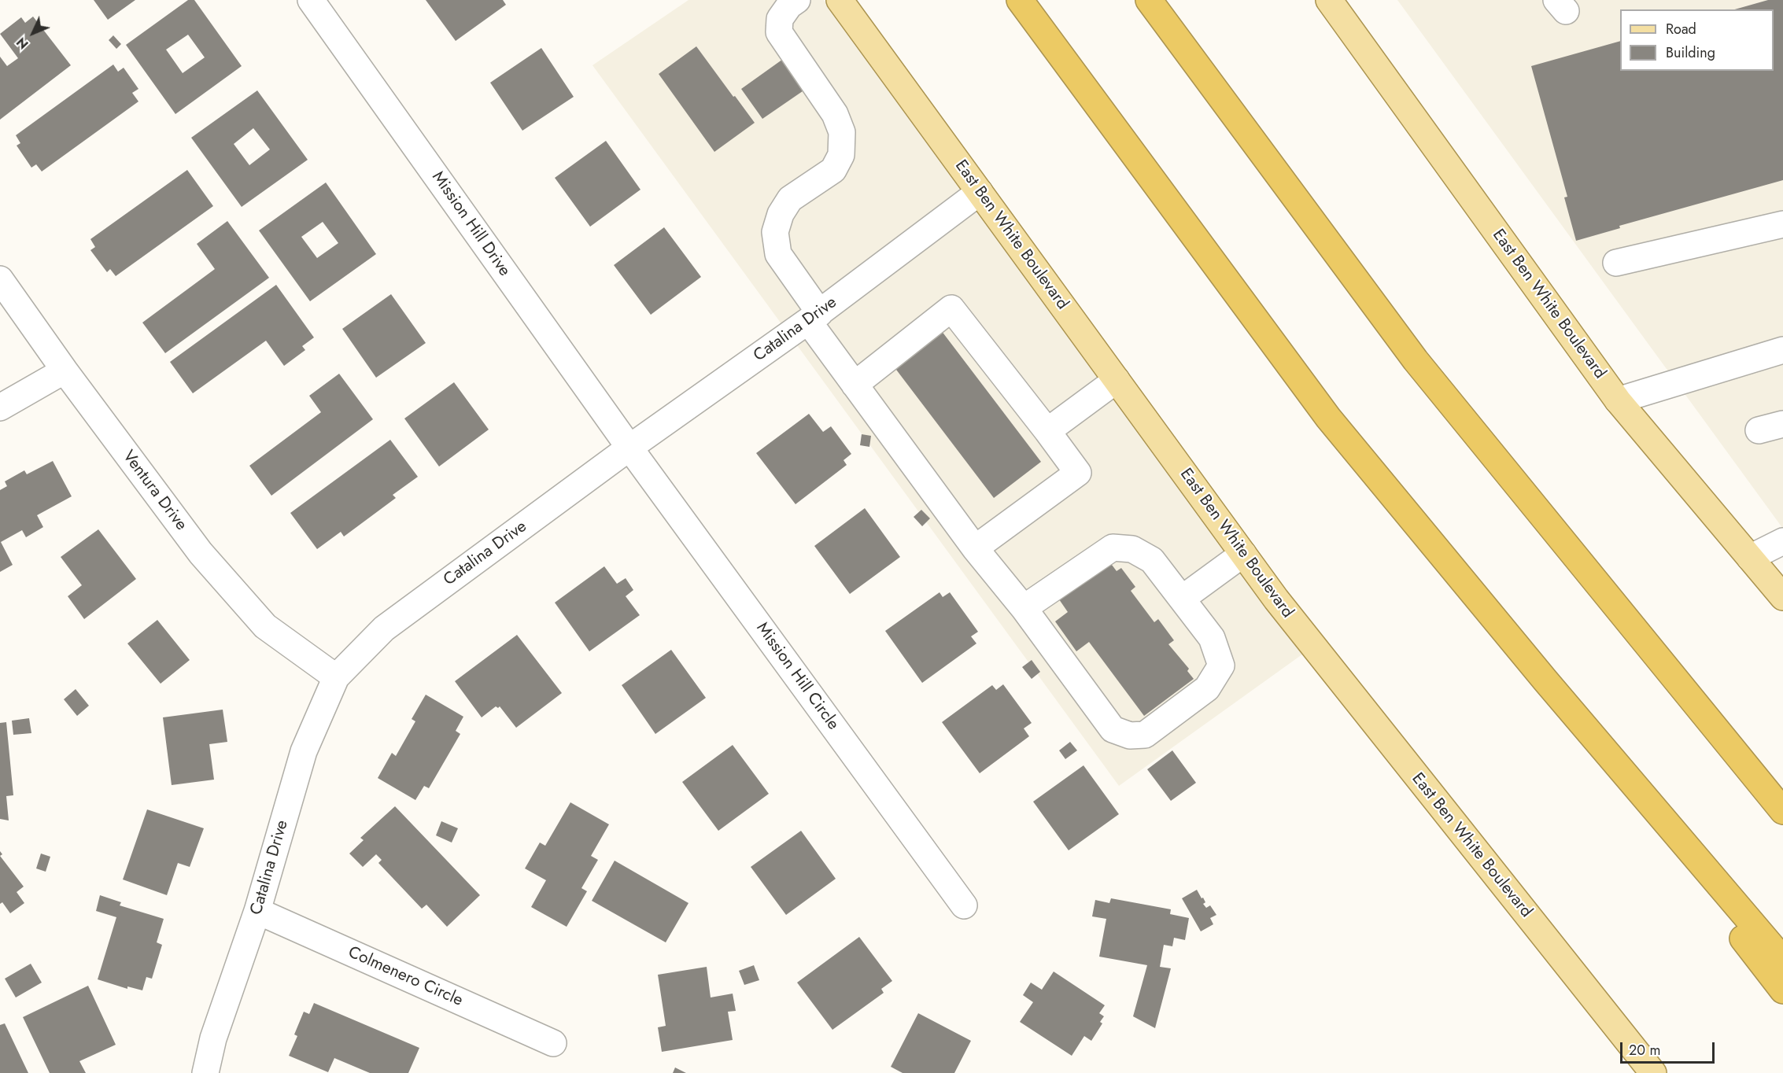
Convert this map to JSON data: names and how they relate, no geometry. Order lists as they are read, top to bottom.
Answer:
{
  "streets": {
    "main road": ["East Ben White Boulevard"],
    "street": [
      "Mission Hill Drive",
      "Catalina Drive",
      "Ventura Drive",
      "Mission Hill Circle",
      "Colmenero Circle"
    ]
  },
  "crossings": [
    ["Mission Hill Drive", "Catalina Drive"],
    ["Mission Hill Drive", "Mission Hill Circle"],
    ["East Ben White Boulevard", "Catalina Drive"],
    ["Catalina Drive", "Ventura Drive"],
    ["Catalina Drive", "Mission Hill Circle"],
    ["Catalina Drive", "Colmenero Circle"]
  ],
  "legend": ["Road", "Building"],
  "scale_bar": "20 m",
  "north": "bottom left"
}
